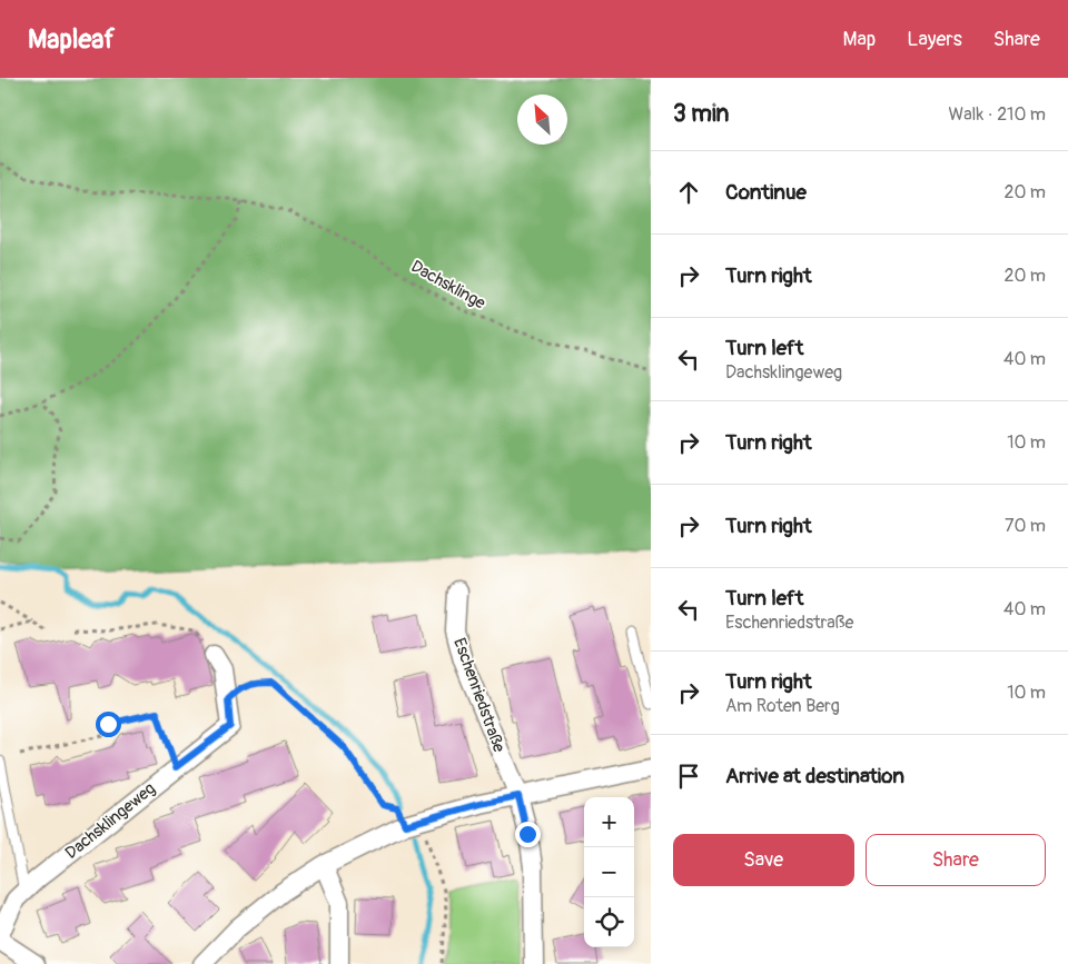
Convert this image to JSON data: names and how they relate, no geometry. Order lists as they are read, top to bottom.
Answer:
{
  "streets": {
    "street": ["Eschenriedstraße", "Dachsklingeweg"],
    "path": ["Dachsklinge"]
  },
  "north": "top left",
  "page": {
    "header": "Mapleaf",
    "nav": ["Map", "Layers", "Share"],
    "heading": ["3 min", "Walk · 210 m"],
    "list": [
      ["Continue", "20 m"],
      ["Turn right", "20 m"],
      ["Turn left", "Dachsklingeweg", "40 m"],
      ["Turn right", "10 m"],
      ["Turn right", "70 m"],
      ["Turn left", "Eschenriedstraße", "40 m"],
      ["Turn right", "Am Roten Berg", "10 m"],
      "Arrive at destination"
    ],
    "map_buttons": ["+", "−"],
    "buttons": ["Save", "Share"]
  }
}
